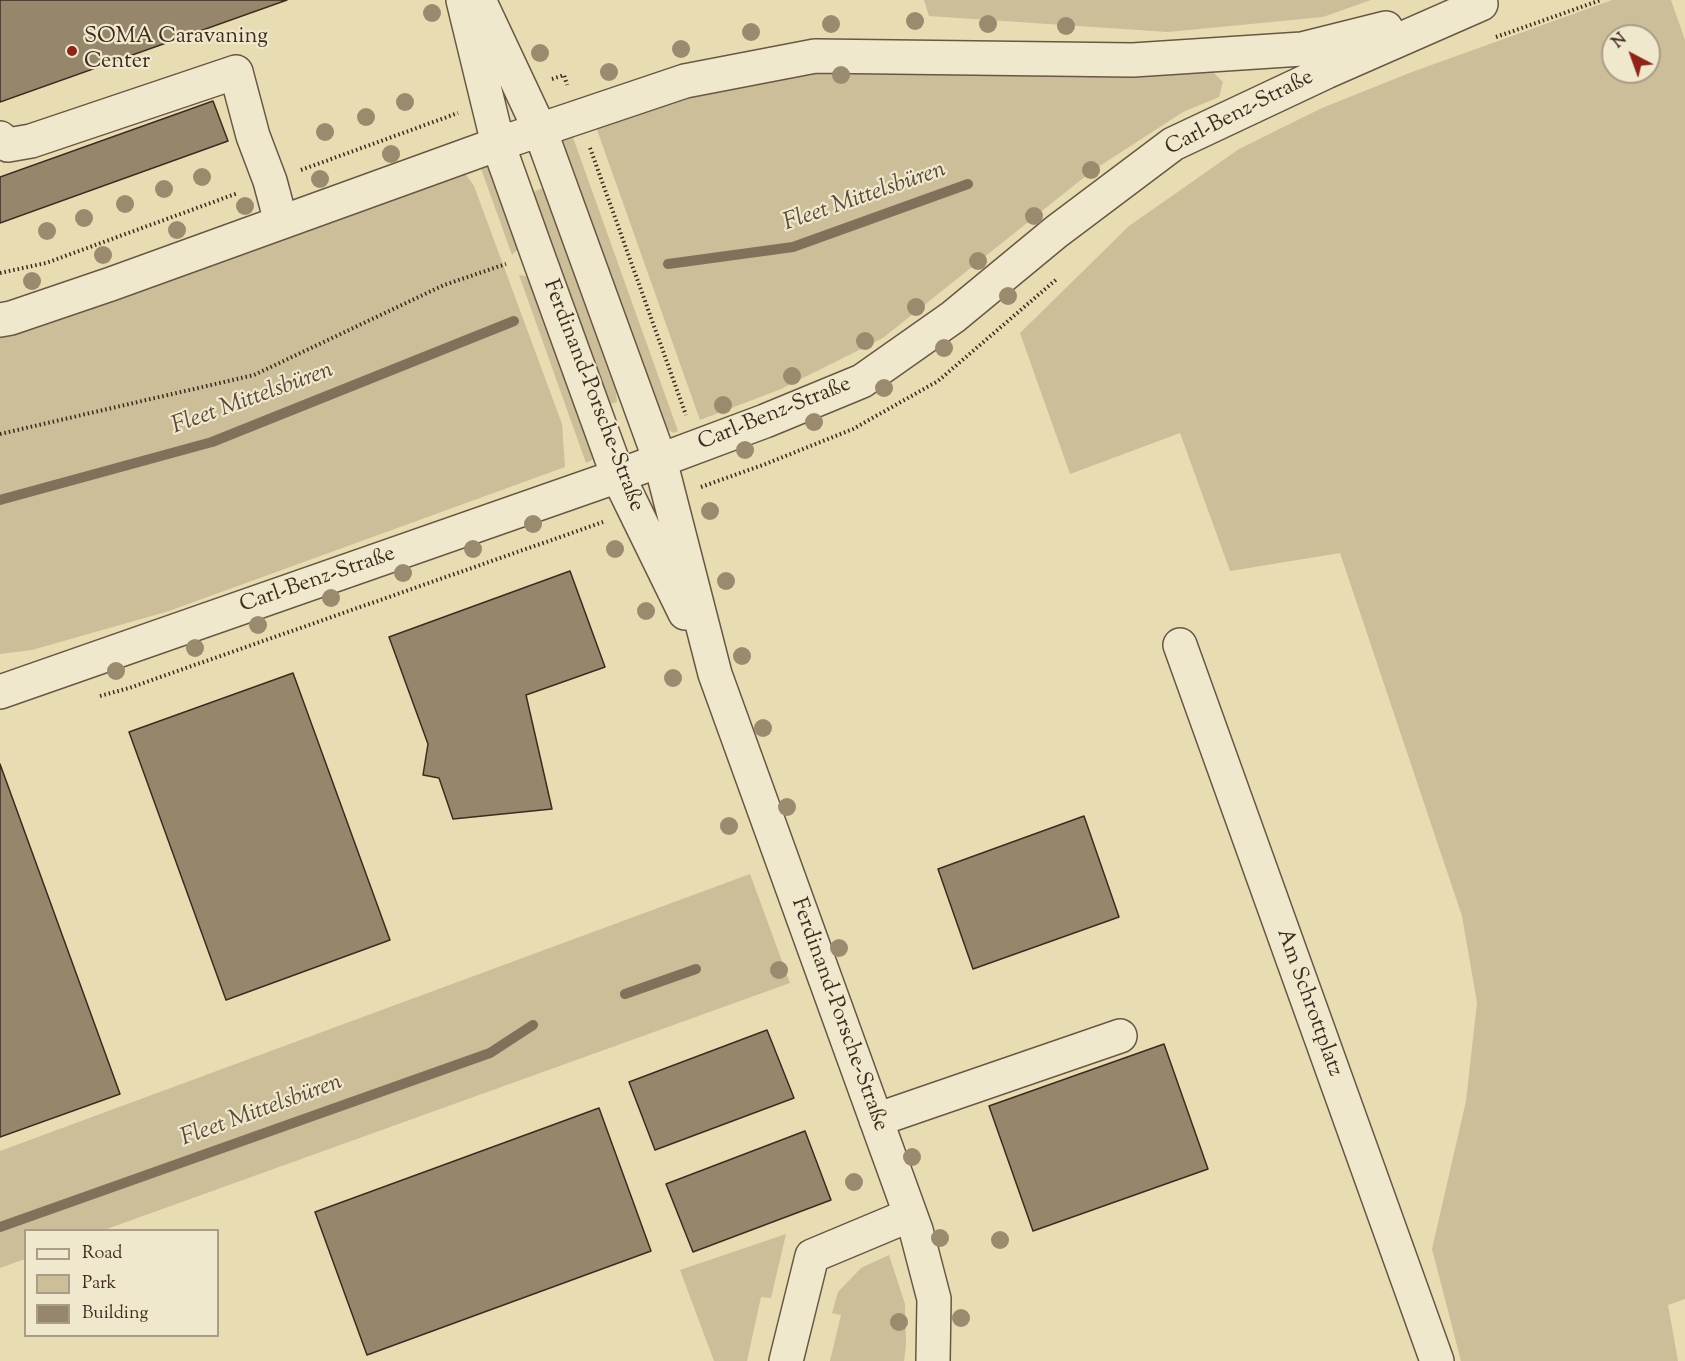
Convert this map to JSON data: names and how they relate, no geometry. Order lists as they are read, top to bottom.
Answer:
{
  "streets": {
    "street": ["Carl-Benz-Straße", "Ferdinand-Porsche-Straße", "Am Schrottplatz"]
  },
  "crossings": [
    ["Carl-Benz-Straße", "Ferdinand-Porsche-Straße"]
  ],
  "water": ["Fleet Mittelsbüren"],
  "places": ["SOMA Caravaning Center"],
  "legend": ["Road", "Park", "Building"],
  "north": "top left"
}
